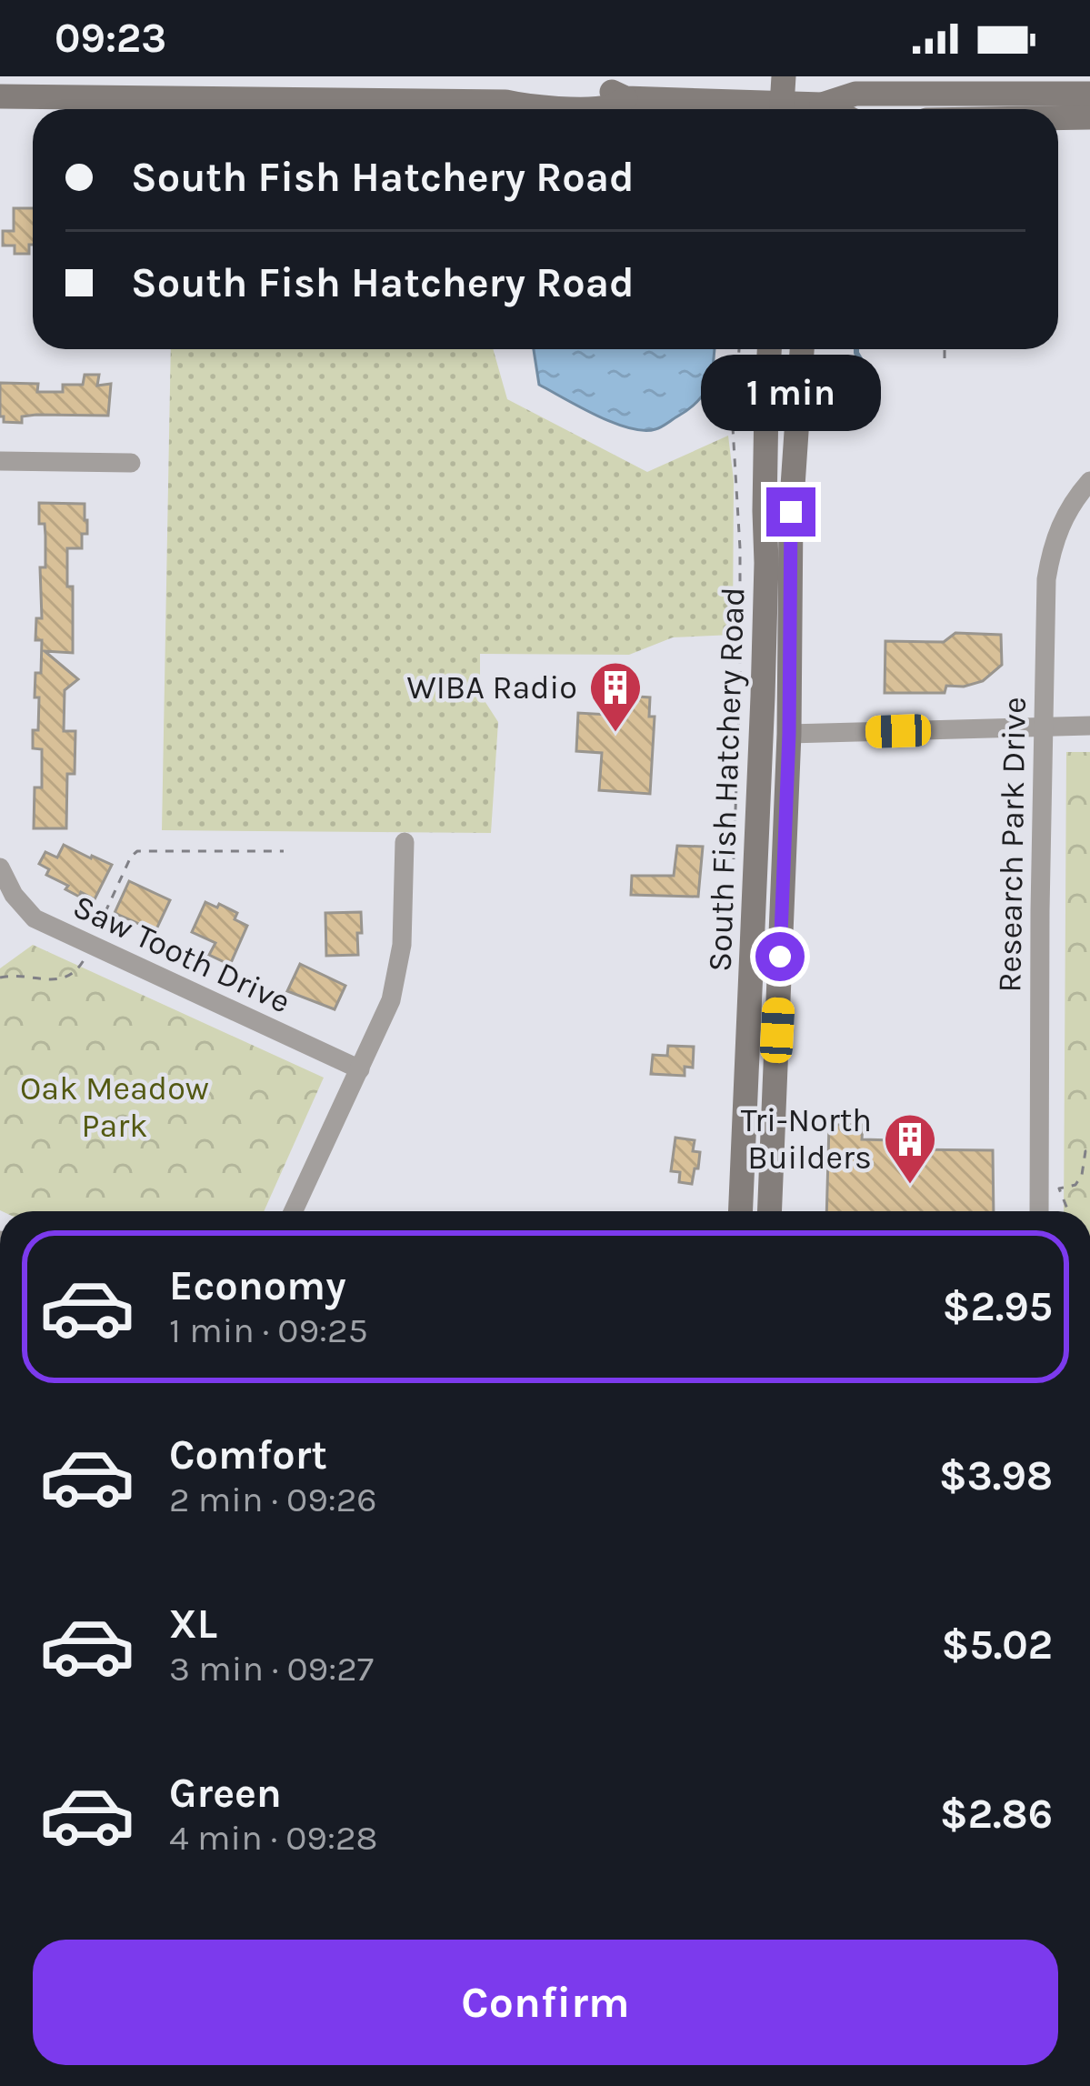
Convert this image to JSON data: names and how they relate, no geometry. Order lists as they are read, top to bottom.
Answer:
{
  "streets": {
    "main road": ["South Fish Hatchery Road"],
    "street": ["Research Park Drive", "Saw Tooth Drive"]
  },
  "parks": ["Oak Meadow Park"],
  "places": {
    "building": ["WIBA Radio", "Tri-North Builders"]
  },
  "page": {
    "status": "09:23",
    "banner": ["South Fish Hatchery Road", "South Fish Hatchery Road"],
    "bubble": "1 min",
    "list": [
      {
        "name": "Economy",
        "note": "1 min · 09:25",
        "value": "$2.95"
      },
      {
        "name": "Comfort",
        "note": "2 min · 09:26",
        "value": "$3.98"
      },
      {
        "name": "XL",
        "note": "3 min · 09:27",
        "value": "$5.02"
      },
      {
        "name": "Green",
        "note": "4 min · 09:28",
        "value": "$2.86"
      }
    ],
    "buttons": "Confirm"
  }
}
